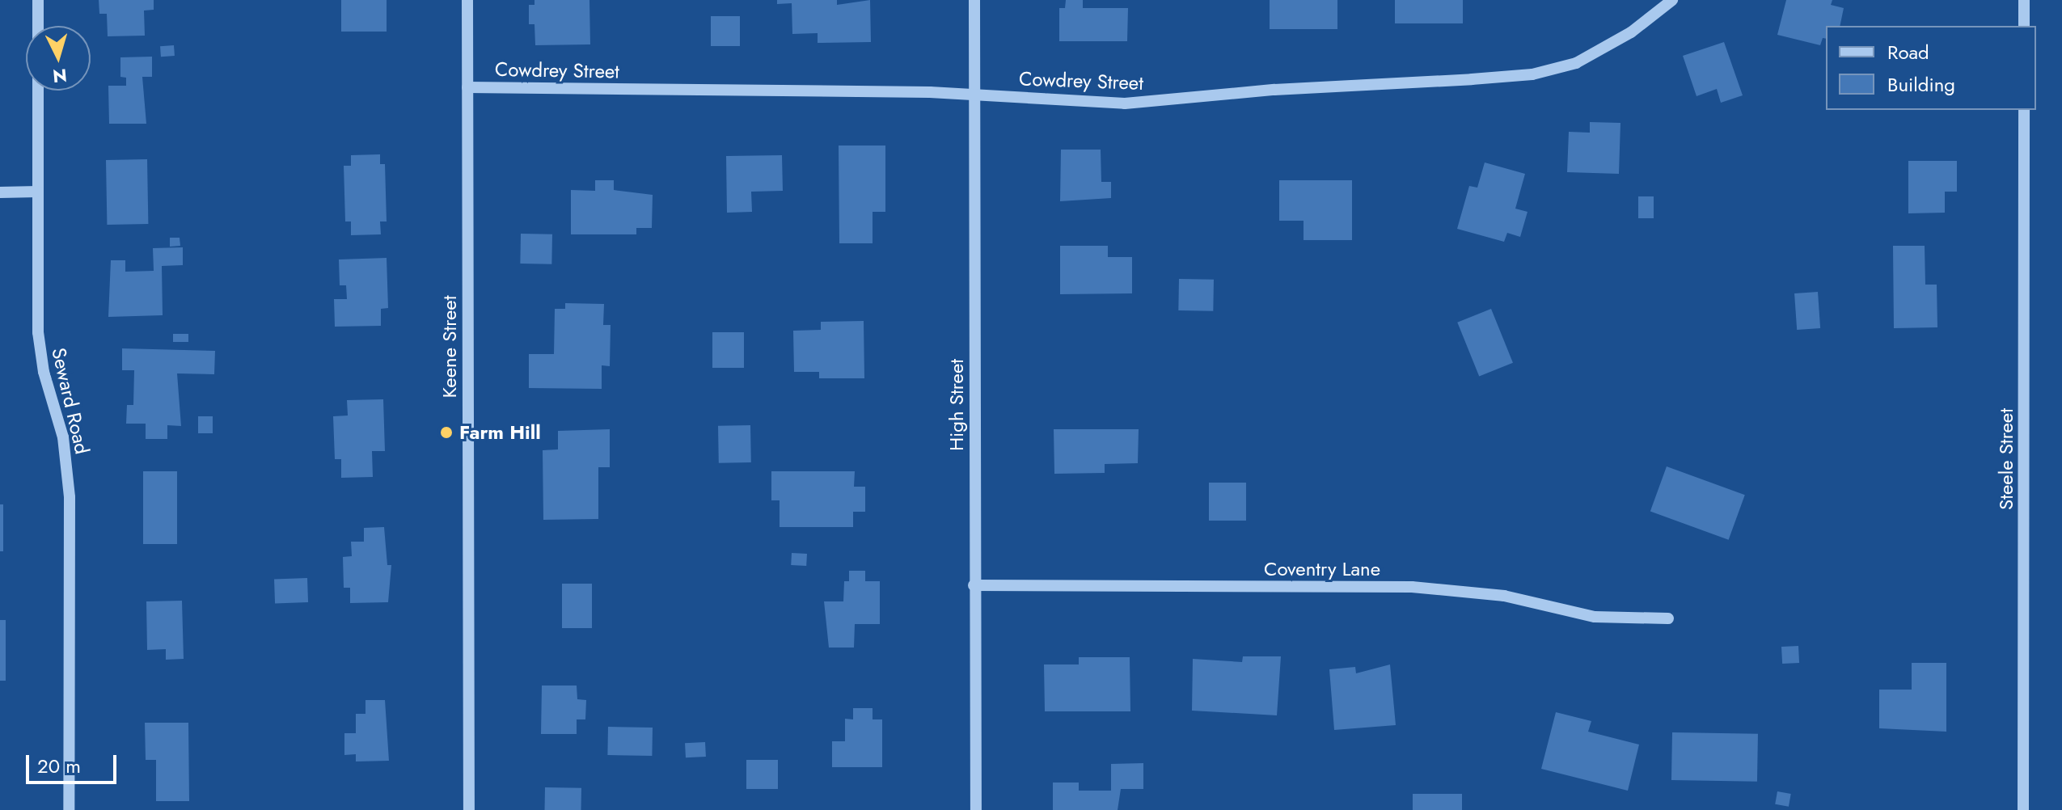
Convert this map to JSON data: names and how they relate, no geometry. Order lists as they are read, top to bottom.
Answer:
{
  "streets": {
    "street": [
      "Cowdrey Street",
      "Keene Street",
      "Seward Road",
      "High Street",
      "Steele Street",
      "Coventry Lane"
    ]
  },
  "crossings": [
    ["Cowdrey Street", "Keene Street"],
    ["Cowdrey Street", "High Street"],
    ["High Street", "Coventry Lane"]
  ],
  "places": ["Farm Hill"],
  "legend": ["Road", "Building"],
  "scale_bar": "20 m",
  "north": "bottom"
}
